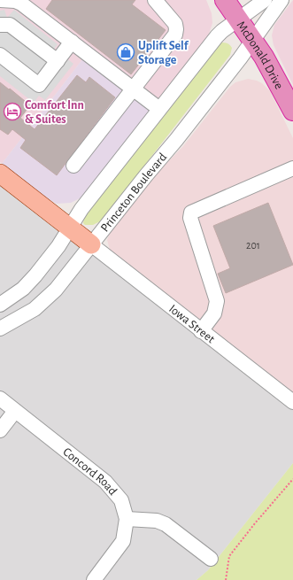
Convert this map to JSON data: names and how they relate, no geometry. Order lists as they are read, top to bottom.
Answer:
{
  "streets": {
    "highway": ["McDonald Drive"],
    "street": ["Princeton Boulevard", "Iowa Street", "Concord Road"]
  },
  "crossings": [
    ["McDonald Drive", "Princeton Boulevard"],
    ["Princeton Boulevard", "Iowa Street"]
  ],
  "places": {
    "shop": ["Uplift Self Storage"],
    "hotel": ["Comfort Inn & Suites"]
  },
  "house_numbers": ["201"]
}
